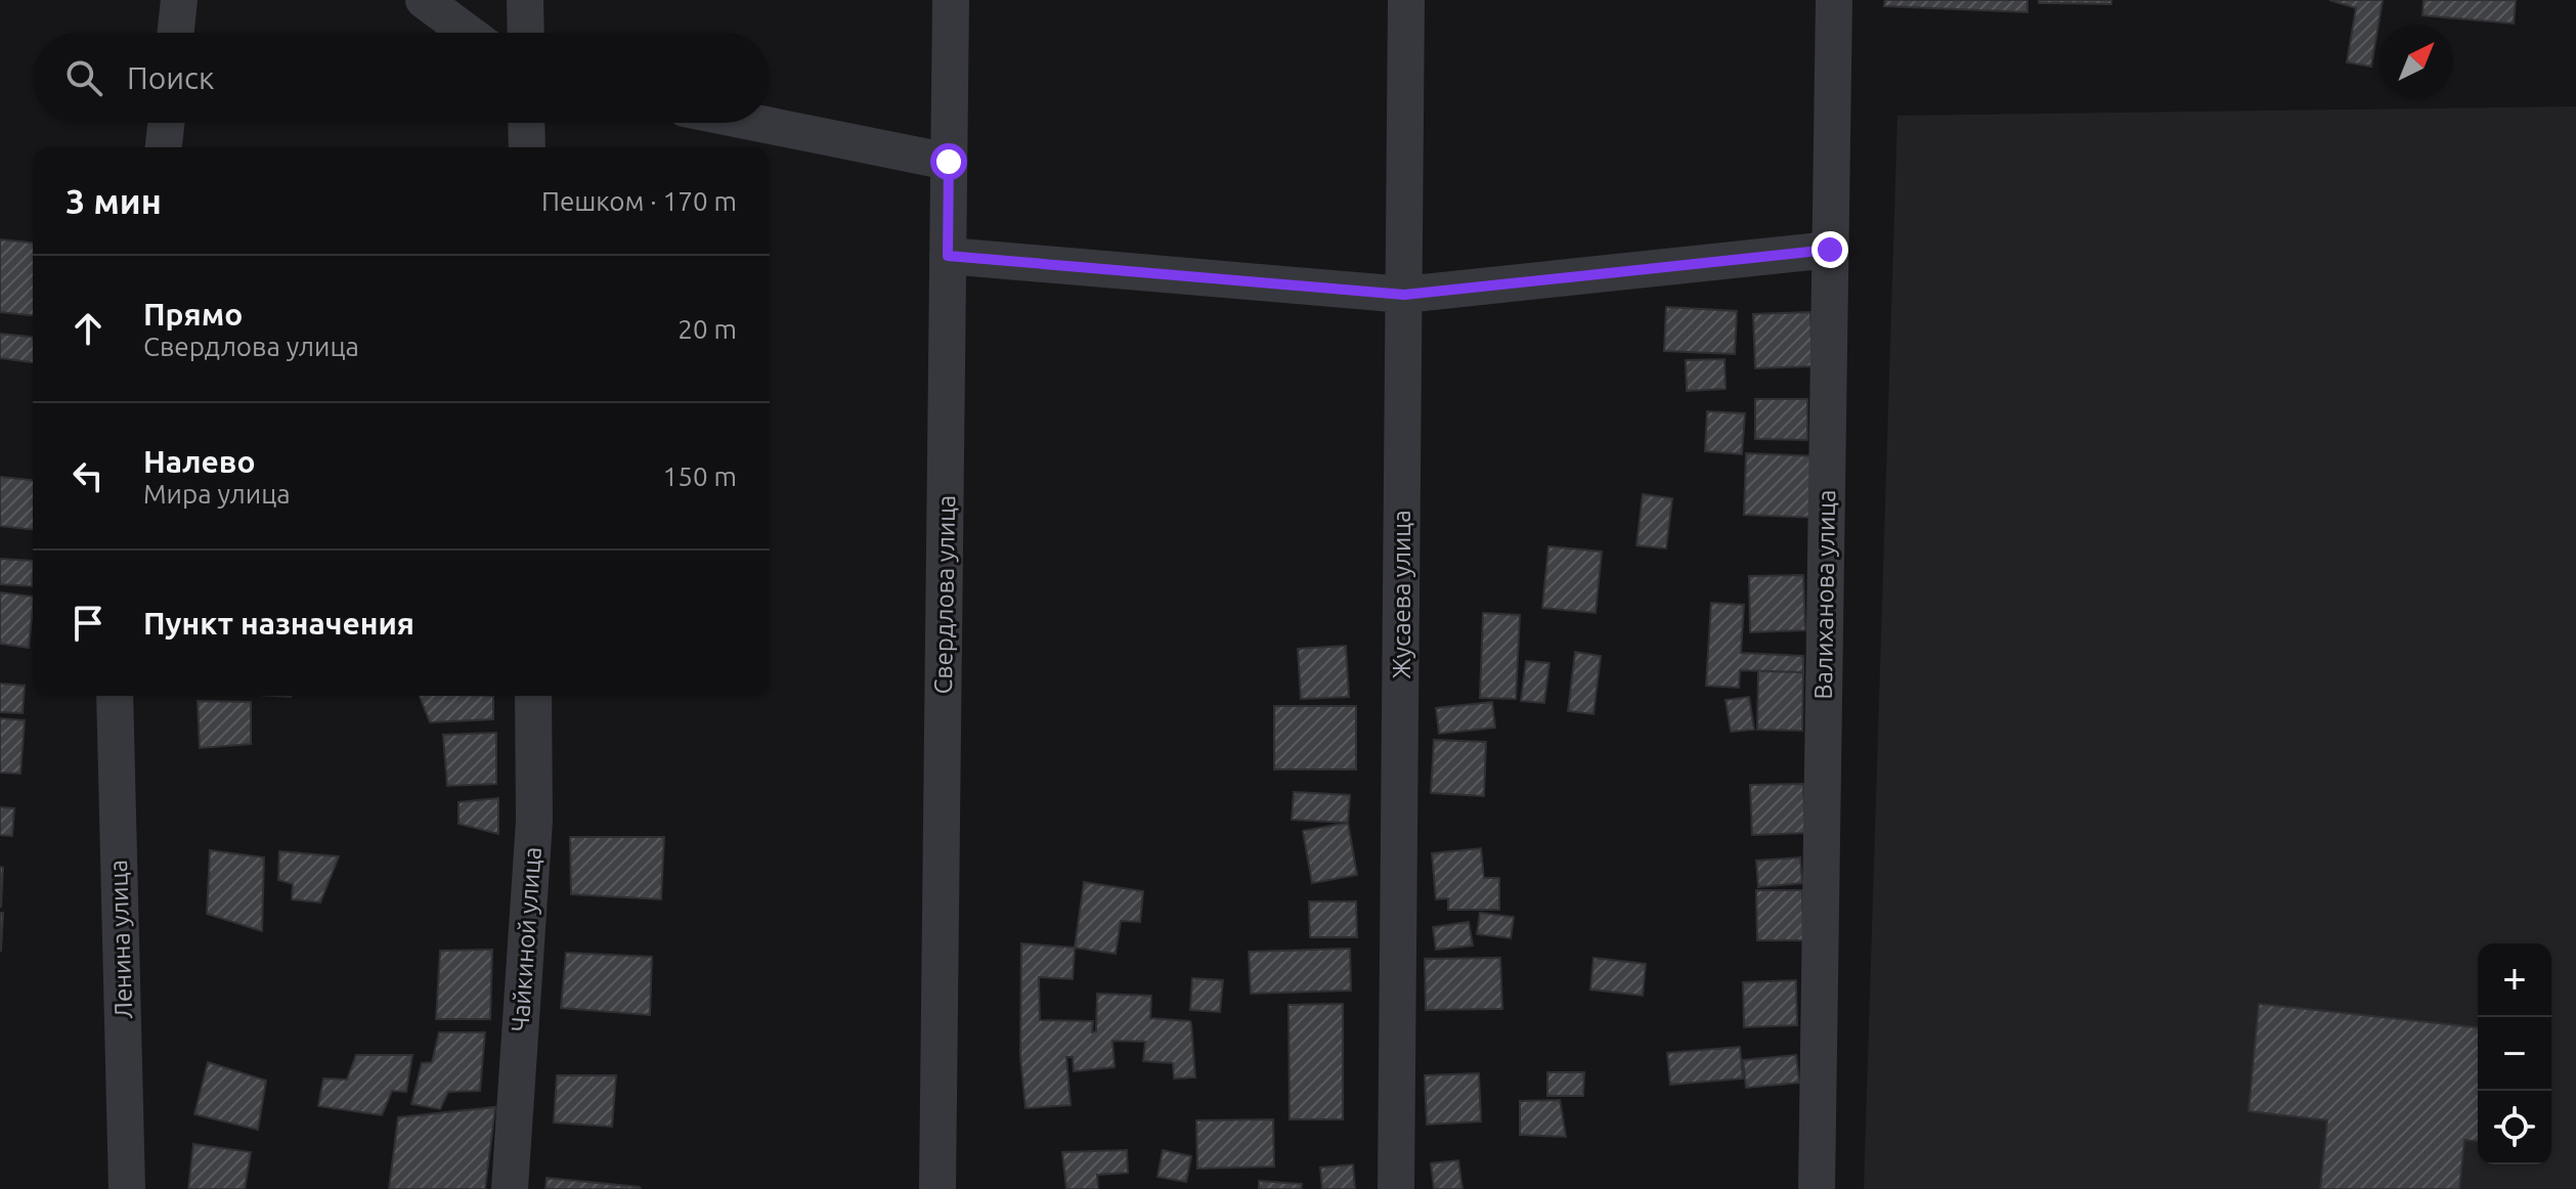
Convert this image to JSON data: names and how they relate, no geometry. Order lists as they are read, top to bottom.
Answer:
{
  "streets": {
    "street": [
      "Свердлова улица",
      "Жусаева улица",
      "Валиханова улица",
      "Ленина улица",
      "Чайкиной улица"
    ]
  },
  "north": "top right",
  "page": {
    "search": "Поиск",
    "heading": ["3 мин", "Пешком · 170 m"],
    "list": [
      ["Прямо", "Свердлова улица", "20 m"],
      ["Налево", "Мира улица", "150 m"],
      "Пункт назначения"
    ],
    "map_buttons": ["+", "−"]
  }
}
